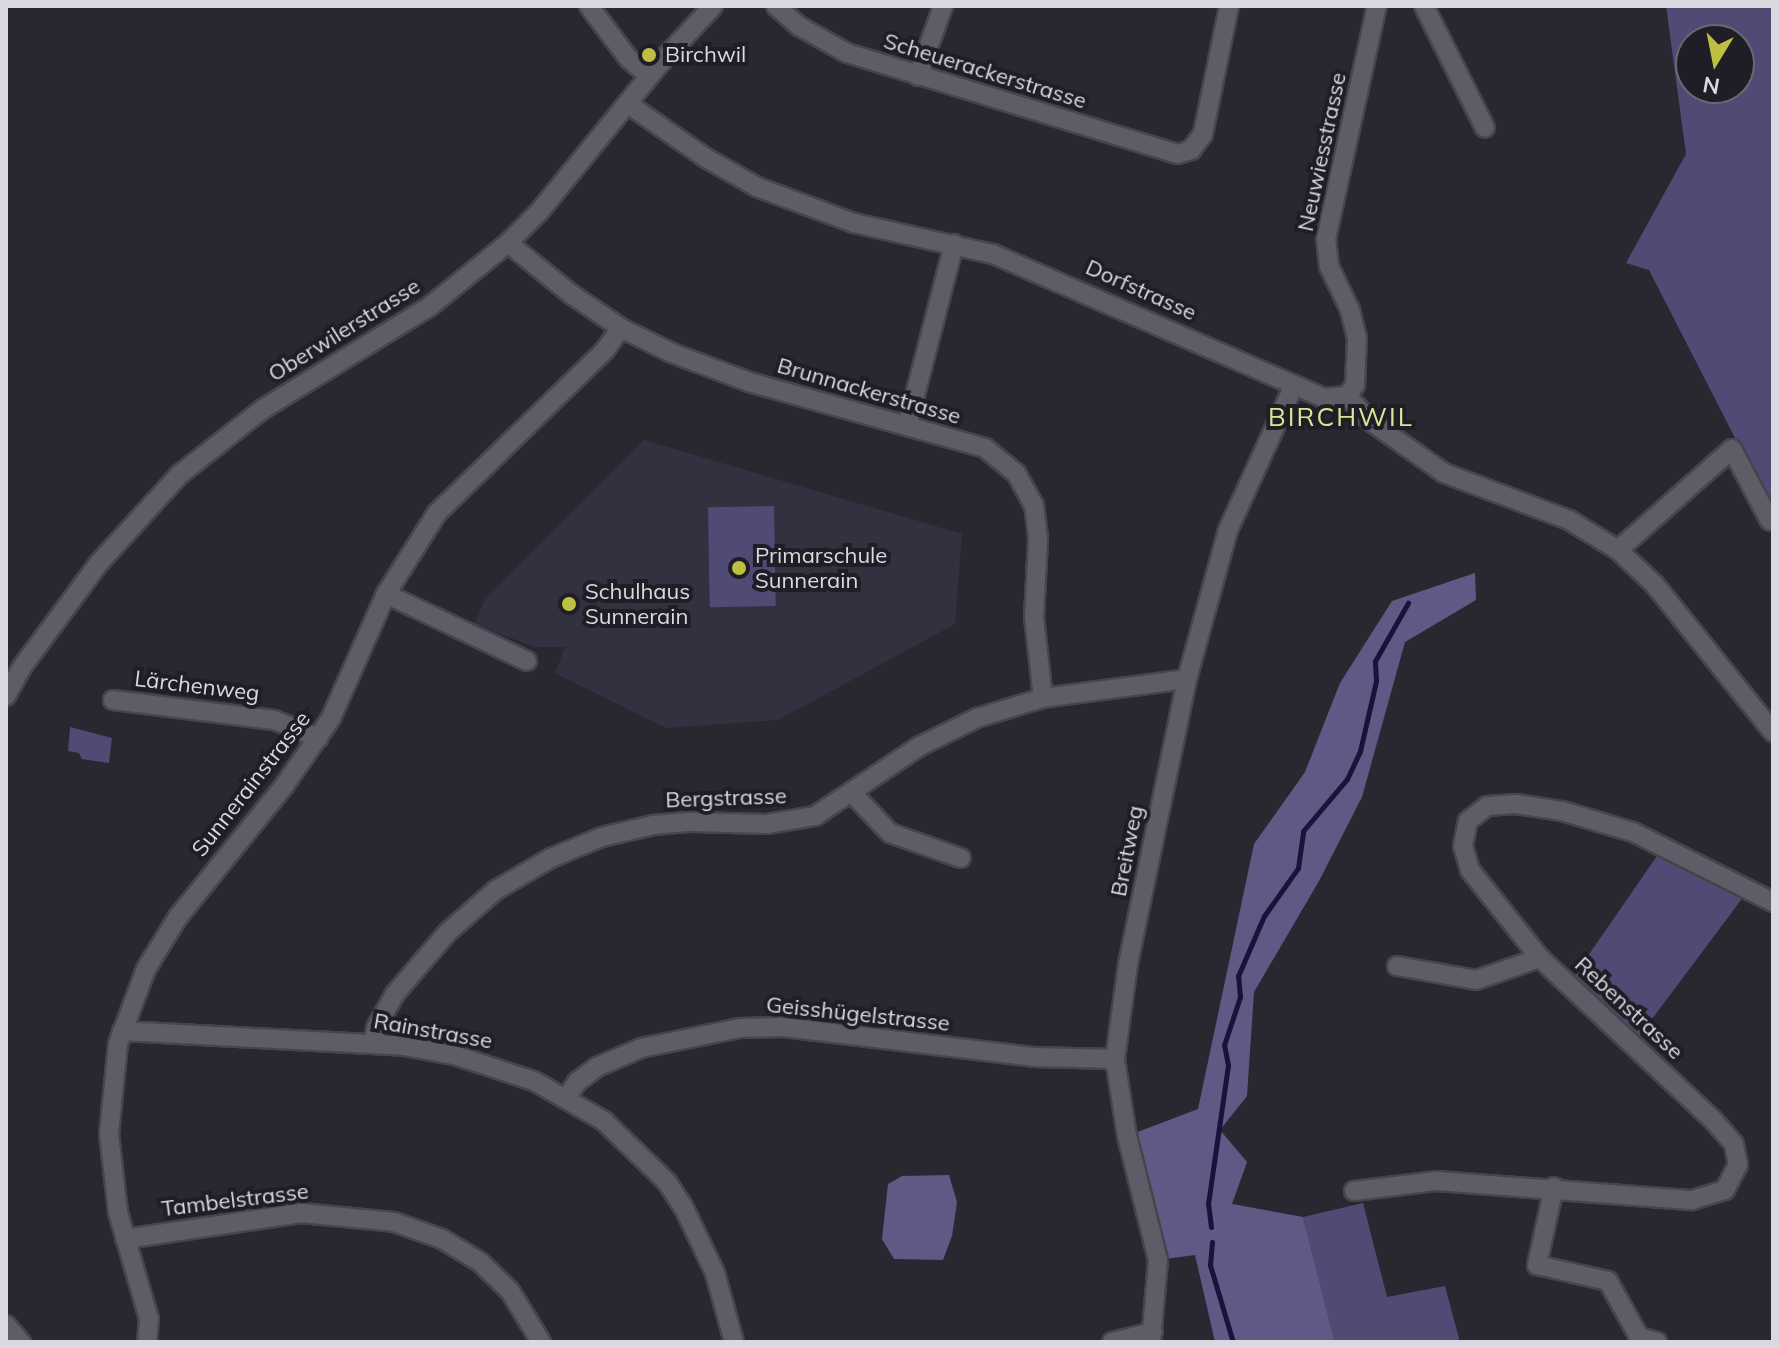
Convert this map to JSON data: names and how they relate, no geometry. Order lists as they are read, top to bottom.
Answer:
{
  "streets": {
    "street": [
      "Scheuerackerstrasse",
      "Neuwiesstrasse",
      "Dorfstrasse",
      "Oberwilerstrasse",
      "Brunnackerstrasse",
      "Lärchenweg",
      "Sunnerainstrasse",
      "Bergstrasse",
      "Breitweg",
      "Rebenstrasse",
      "Geisshügelstrasse",
      "Rainstrasse",
      "Tambelstrasse"
    ]
  },
  "crossings": [
    ["Neuwiesstrasse", "Dorfstrasse"],
    ["Dorfstrasse", "Oberwilerstrasse"],
    ["Dorfstrasse", "Breitweg"],
    ["Oberwilerstrasse", "Brunnackerstrasse"],
    ["Brunnackerstrasse", "Sunnerainstrasse"],
    ["Brunnackerstrasse", "Bergstrasse"],
    ["Lärchenweg", "Sunnerainstrasse"],
    ["Sunnerainstrasse", "Rainstrasse"],
    ["Sunnerainstrasse", "Tambelstrasse"],
    ["Bergstrasse", "Breitweg"],
    ["Bergstrasse", "Rainstrasse"],
    ["Breitweg", "Geisshügelstrasse"],
    ["Geisshügelstrasse", "Rainstrasse"]
  ],
  "districts": ["BIRCHWIL"],
  "places": ["Birchwil", "Primarschule Sunnerain", "Schulhaus Sunnerain"],
  "north": "bottom"
}
